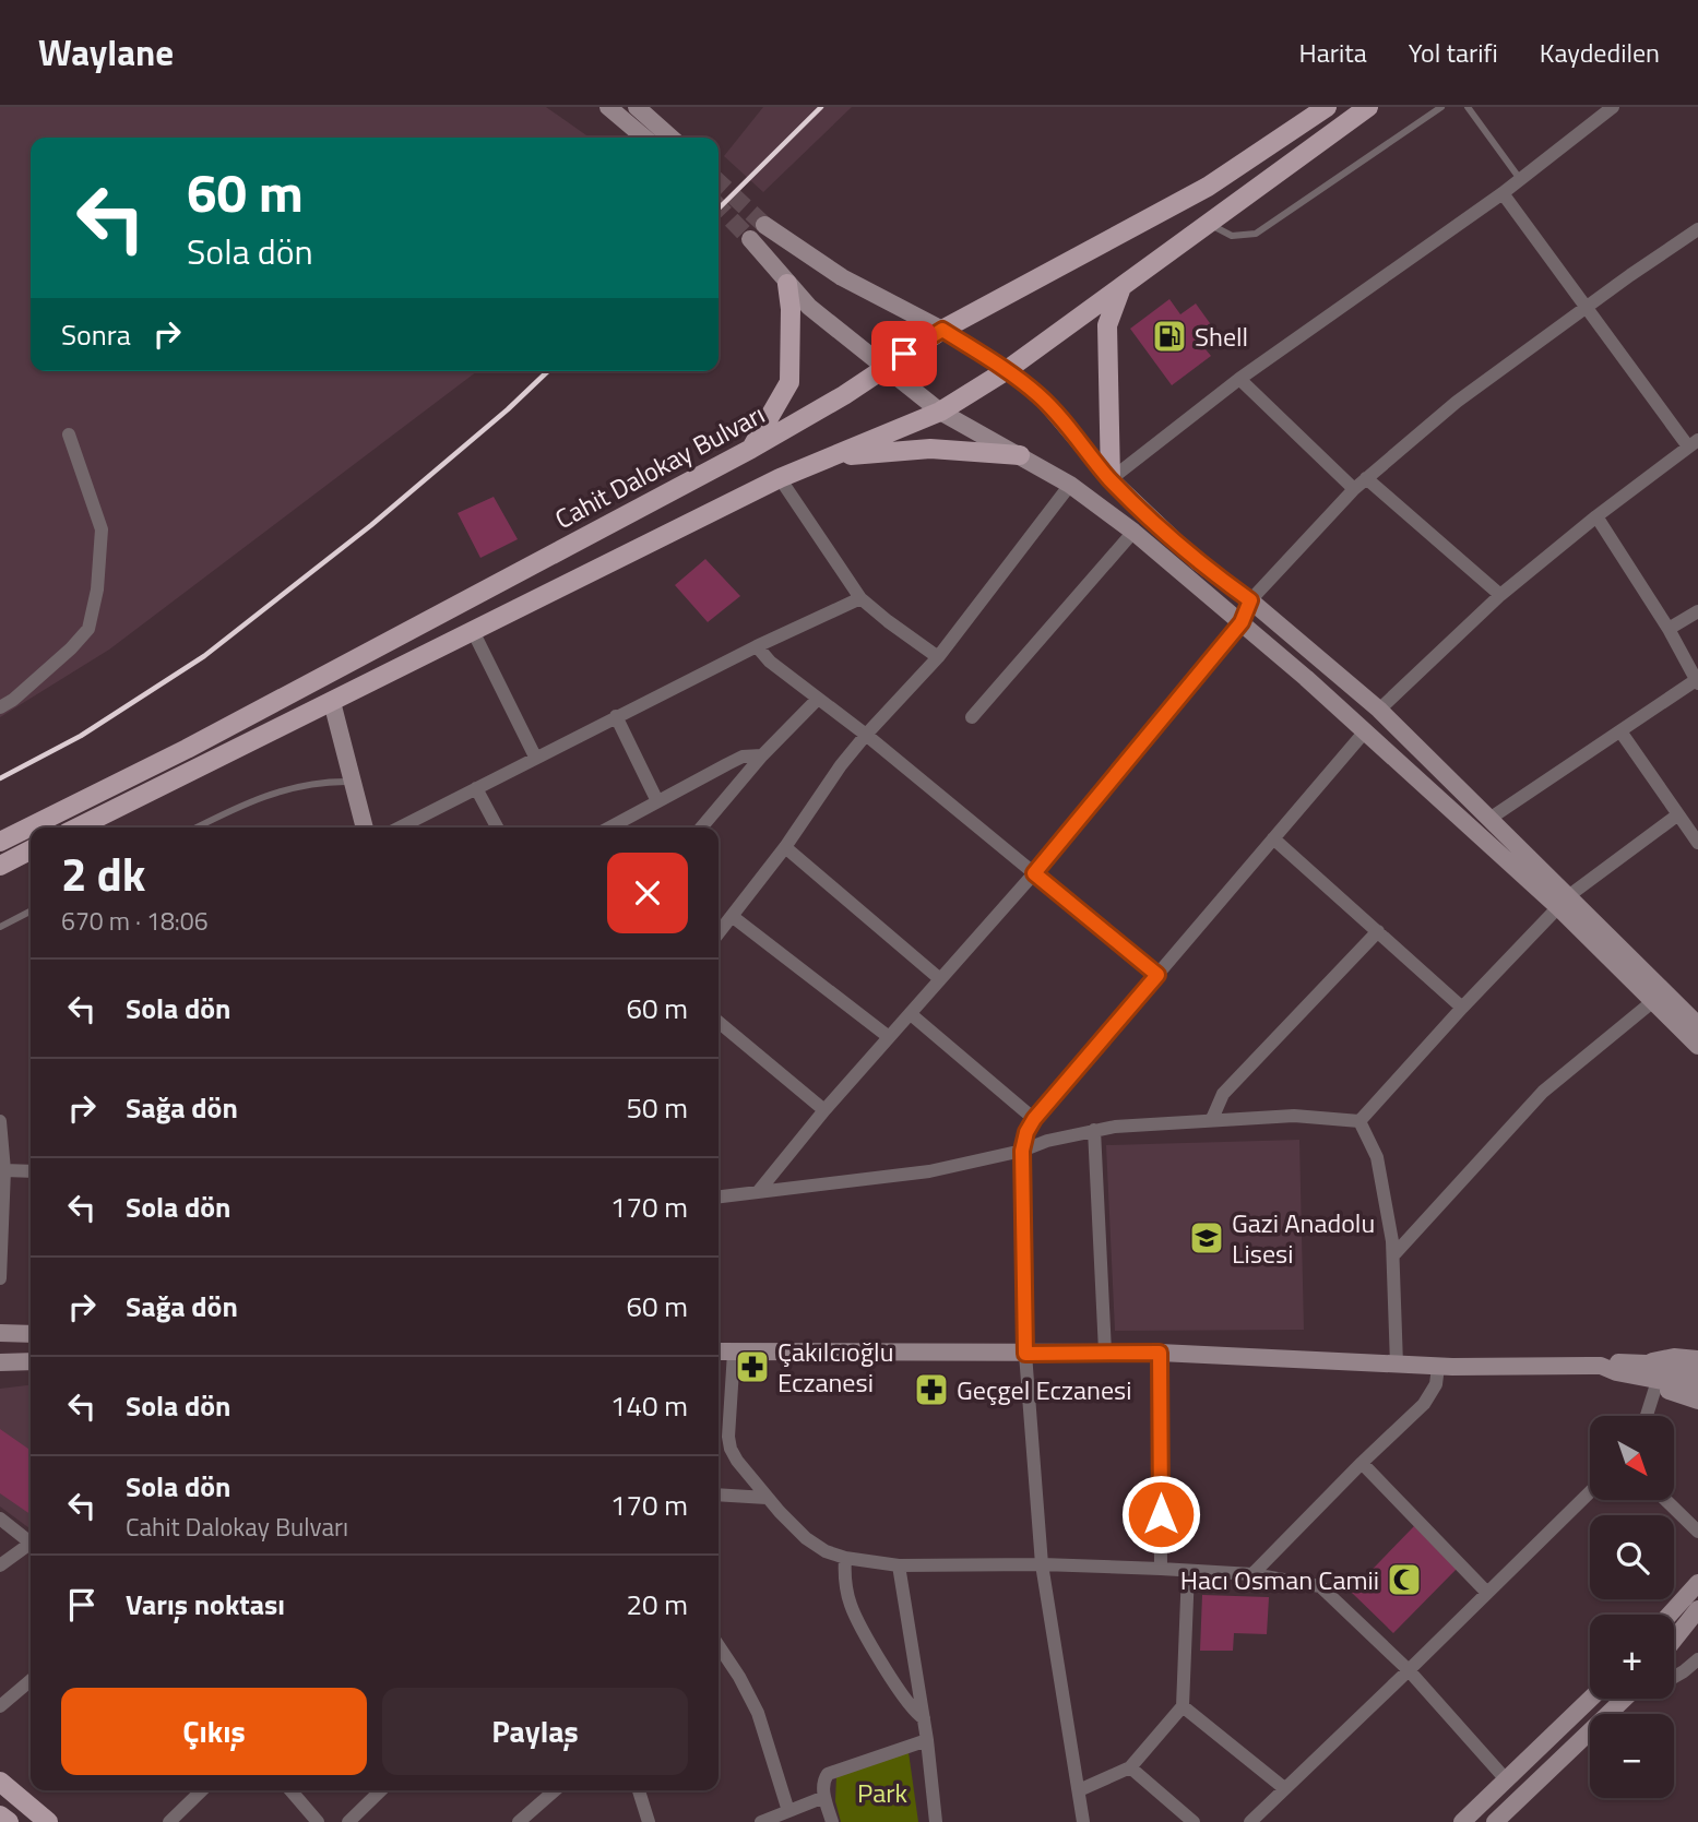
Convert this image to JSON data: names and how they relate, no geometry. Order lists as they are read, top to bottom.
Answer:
{
  "streets": {
    "main road": ["Cahit Dalokay Bulvarı"]
  },
  "parks": ["Park"],
  "places": {
    "fuel station": ["Shell"],
    "school or university": ["Gazi Anadolu Lisesi"],
    "pharmacy": ["Çakılcıoğlu Eczanesi", "Geçgel Eczanesi"],
    "mosque": ["Hacı Osman Camii"]
  },
  "north": "bottom right",
  "page": {
    "header": "Waylane",
    "nav": ["Harita", "Yol tarifi", "Kaydedilen"],
    "turn": ["60 m", "Sola dön"],
    "then": "Sonra",
    "heading": ["2 dk", "670 m · 18:06"],
    "list": [
      {
        "name": "Sola dön",
        "value": "60 m"
      },
      {
        "name": "Sağa dön",
        "value": "50 m"
      },
      {
        "name": "Sola dön",
        "value": "170 m"
      },
      {
        "name": "Sağa dön",
        "value": "60 m"
      },
      {
        "name": "Sola dön",
        "value": "140 m"
      },
      {
        "name": "Sola dön",
        "note": "Cahit Dalokay Bulvarı",
        "value": "170 m"
      },
      {
        "name": "Varış noktası",
        "value": "20 m"
      }
    ],
    "map_buttons": ["+", "−"],
    "buttons": ["Çıkış", "Paylaş"]
  }
}
